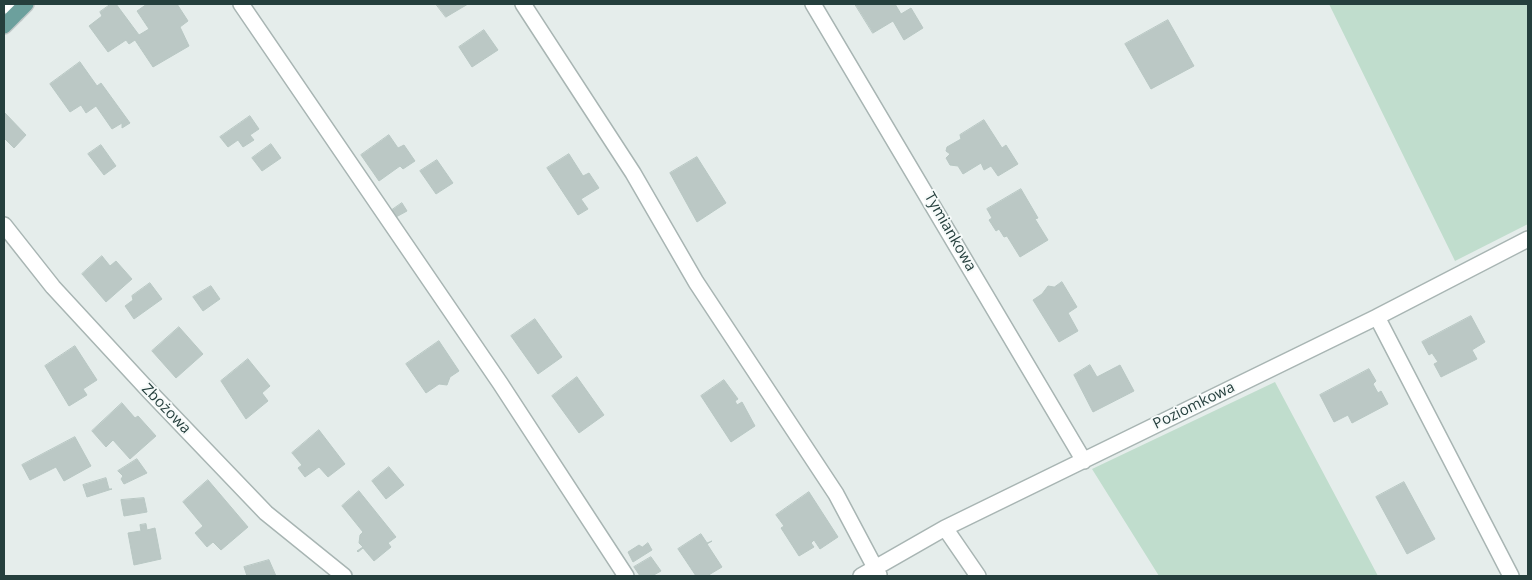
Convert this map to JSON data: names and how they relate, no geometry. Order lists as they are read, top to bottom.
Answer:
{
  "streets": {
    "street": ["Tymiankowa", "Poziomkowa", "Zbożowa"]
  },
  "crossings": [
    ["Tymiankowa", "Poziomkowa"]
  ]
}
